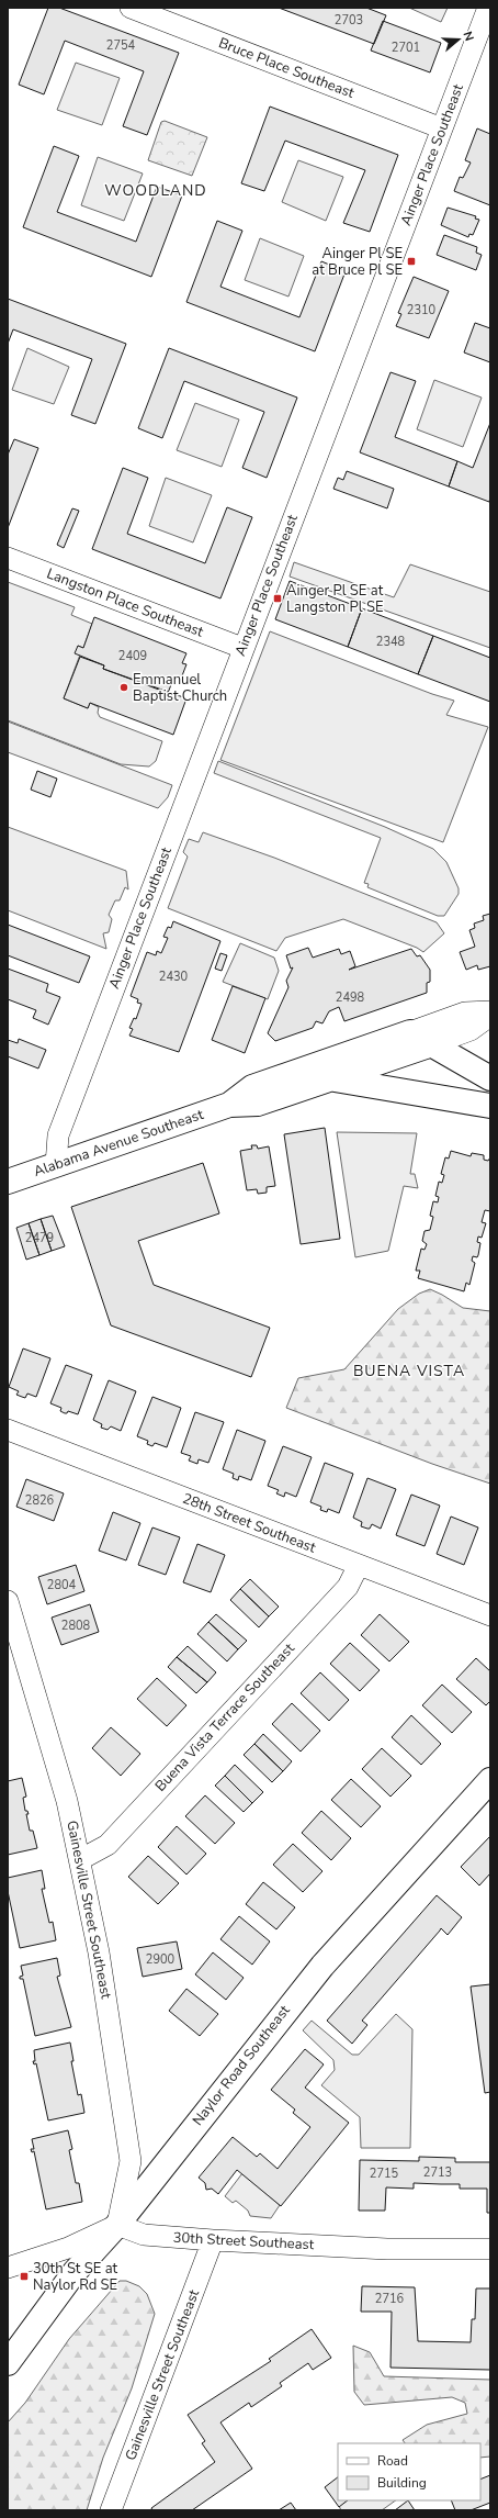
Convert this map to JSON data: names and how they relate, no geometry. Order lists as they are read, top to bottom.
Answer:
{
  "streets": {
    "main road": ["Alabama Avenue Southeast", "Naylor Road Southeast"],
    "street": [
      "Bruce Place Southeast",
      "Ainger Place Southeast",
      "Langston Place Southeast",
      "28th Street Southeast",
      "Buena Vista Terrace Southeast",
      "Gainesville Street Southeast",
      "30th Street Southeast"
    ]
  },
  "crossings": [
    ["Bruce Place Southeast", "Ainger Place Southeast"],
    ["Ainger Place Southeast", "Langston Place Southeast"],
    ["Ainger Place Southeast", "Alabama Avenue Southeast"],
    ["28th Street Southeast", "Buena Vista Terrace Southeast"],
    ["Buena Vista Terrace Southeast", "Gainesville Street Southeast"],
    ["Gainesville Street Southeast", "Naylor Road Southeast"],
    ["Gainesville Street Southeast", "30th Street Southeast"],
    ["Naylor Road Southeast", "30th Street Southeast"]
  ],
  "districts": ["WOODLAND", "BUENA VISTA"],
  "places": {
    "transit": ["Ainger Pl SE at Bruce Pl SE", "Ainger Pl SE at Langston Pl SE", "30th St SE at Naylor Rd SE"],
    "other": ["Emmanuel Baptist Church"]
  },
  "house_numbers": [
    "2703",
    "2754",
    "2701",
    "2310",
    "2348",
    "2409",
    "2430",
    "2498",
    "2479",
    "2826",
    "2804",
    "2808",
    "2900",
    "2713",
    "2715",
    "2716"
  ],
  "legend": ["Road", "Building"],
  "north": "right"
}
